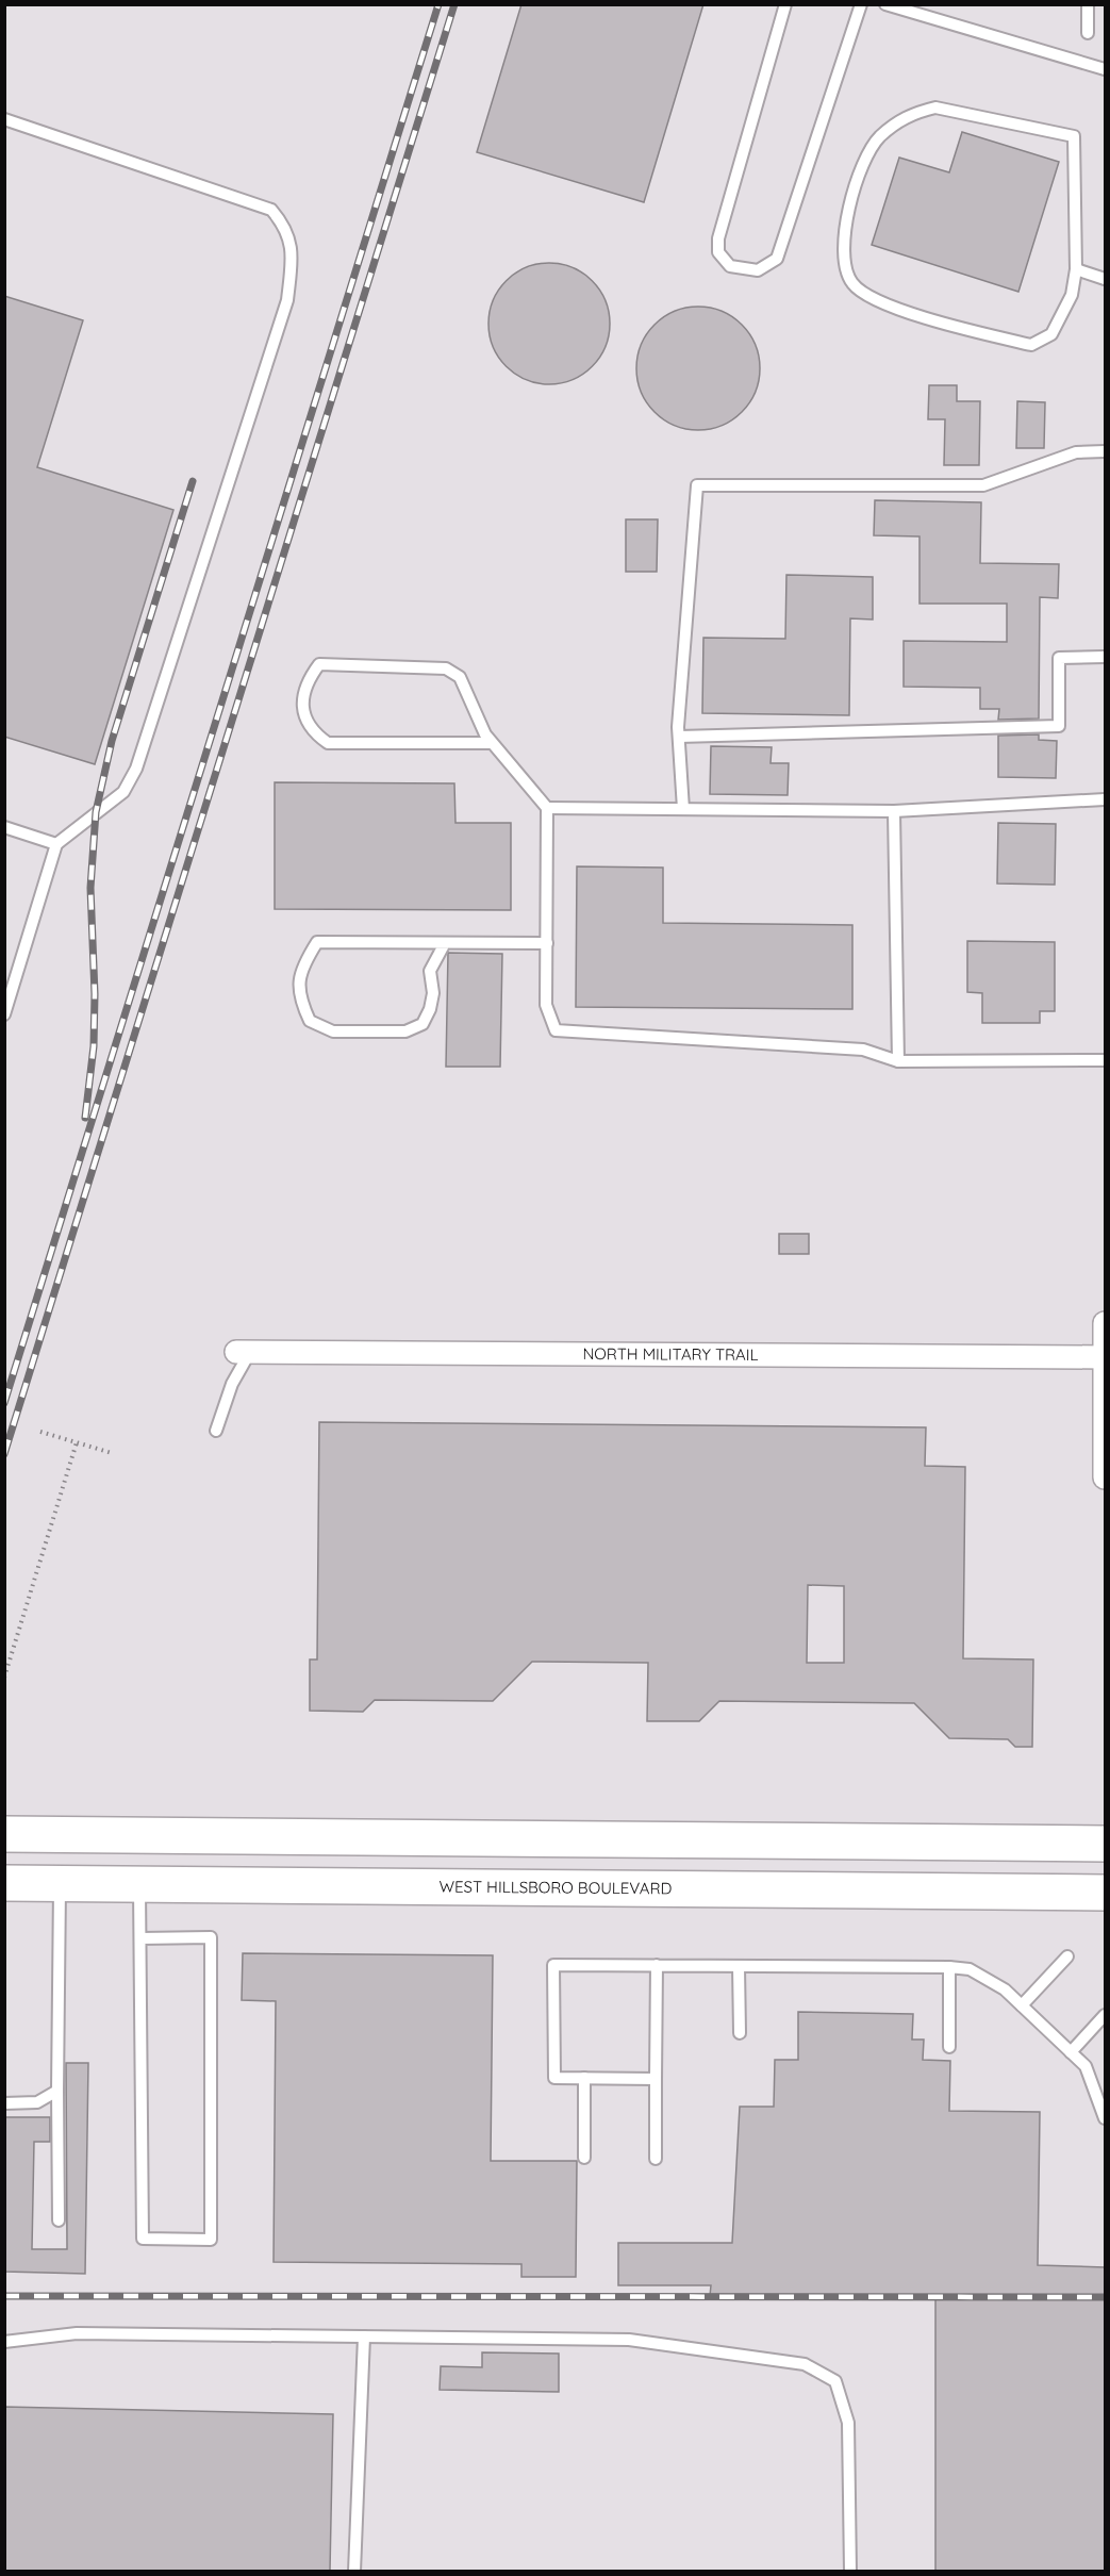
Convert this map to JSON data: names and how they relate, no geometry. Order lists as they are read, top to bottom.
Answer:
{
  "streets": {
    "main road": ["WEST HILLSBORO BOULEVARD"],
    "street": ["NORTH MILITARY TRAIL"]
  }
}
